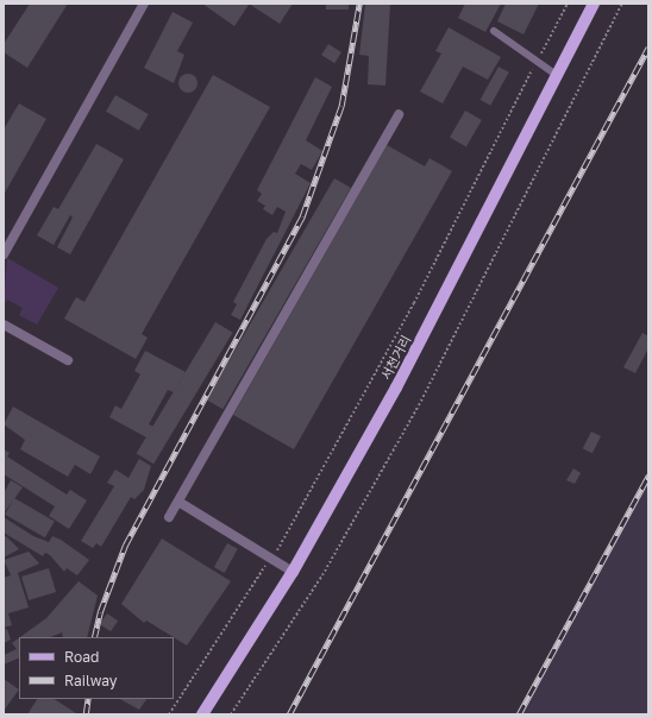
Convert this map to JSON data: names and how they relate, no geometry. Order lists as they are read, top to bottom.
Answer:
{
  "streets": {
    "main road": ["서천거리"]
  },
  "legend": ["Road", "Railway"]
}
